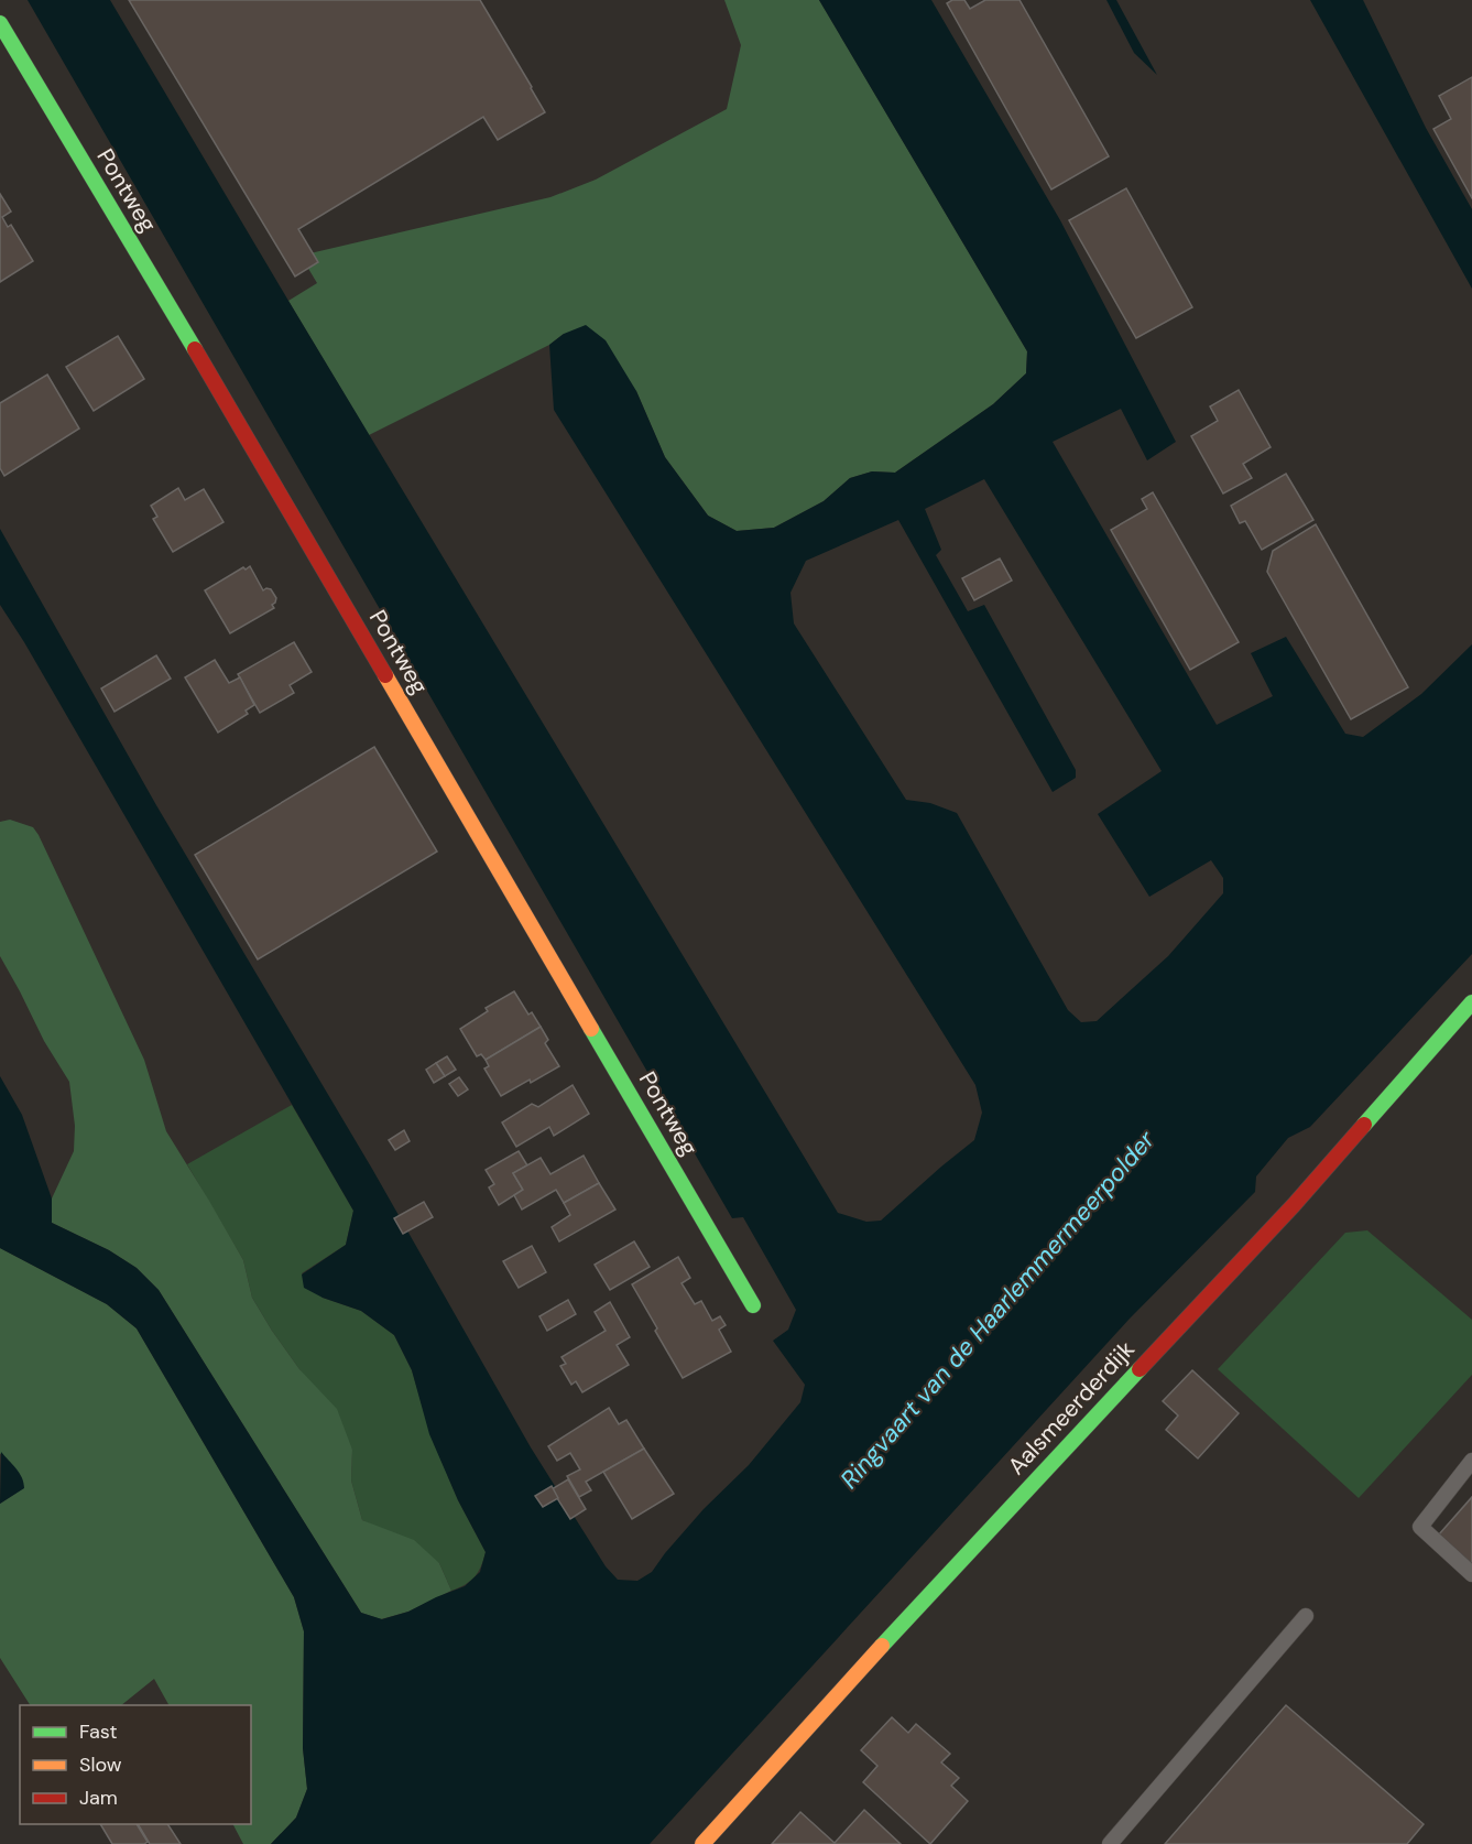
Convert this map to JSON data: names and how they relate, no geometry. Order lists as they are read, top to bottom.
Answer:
{
  "streets": {
    "street": ["Pontweg", "Aalsmeerderdijk"]
  },
  "water": ["Ringvaart van de Haarlemmermeerpolder"],
  "legend": ["Fast", "Slow", "Jam"]
}
